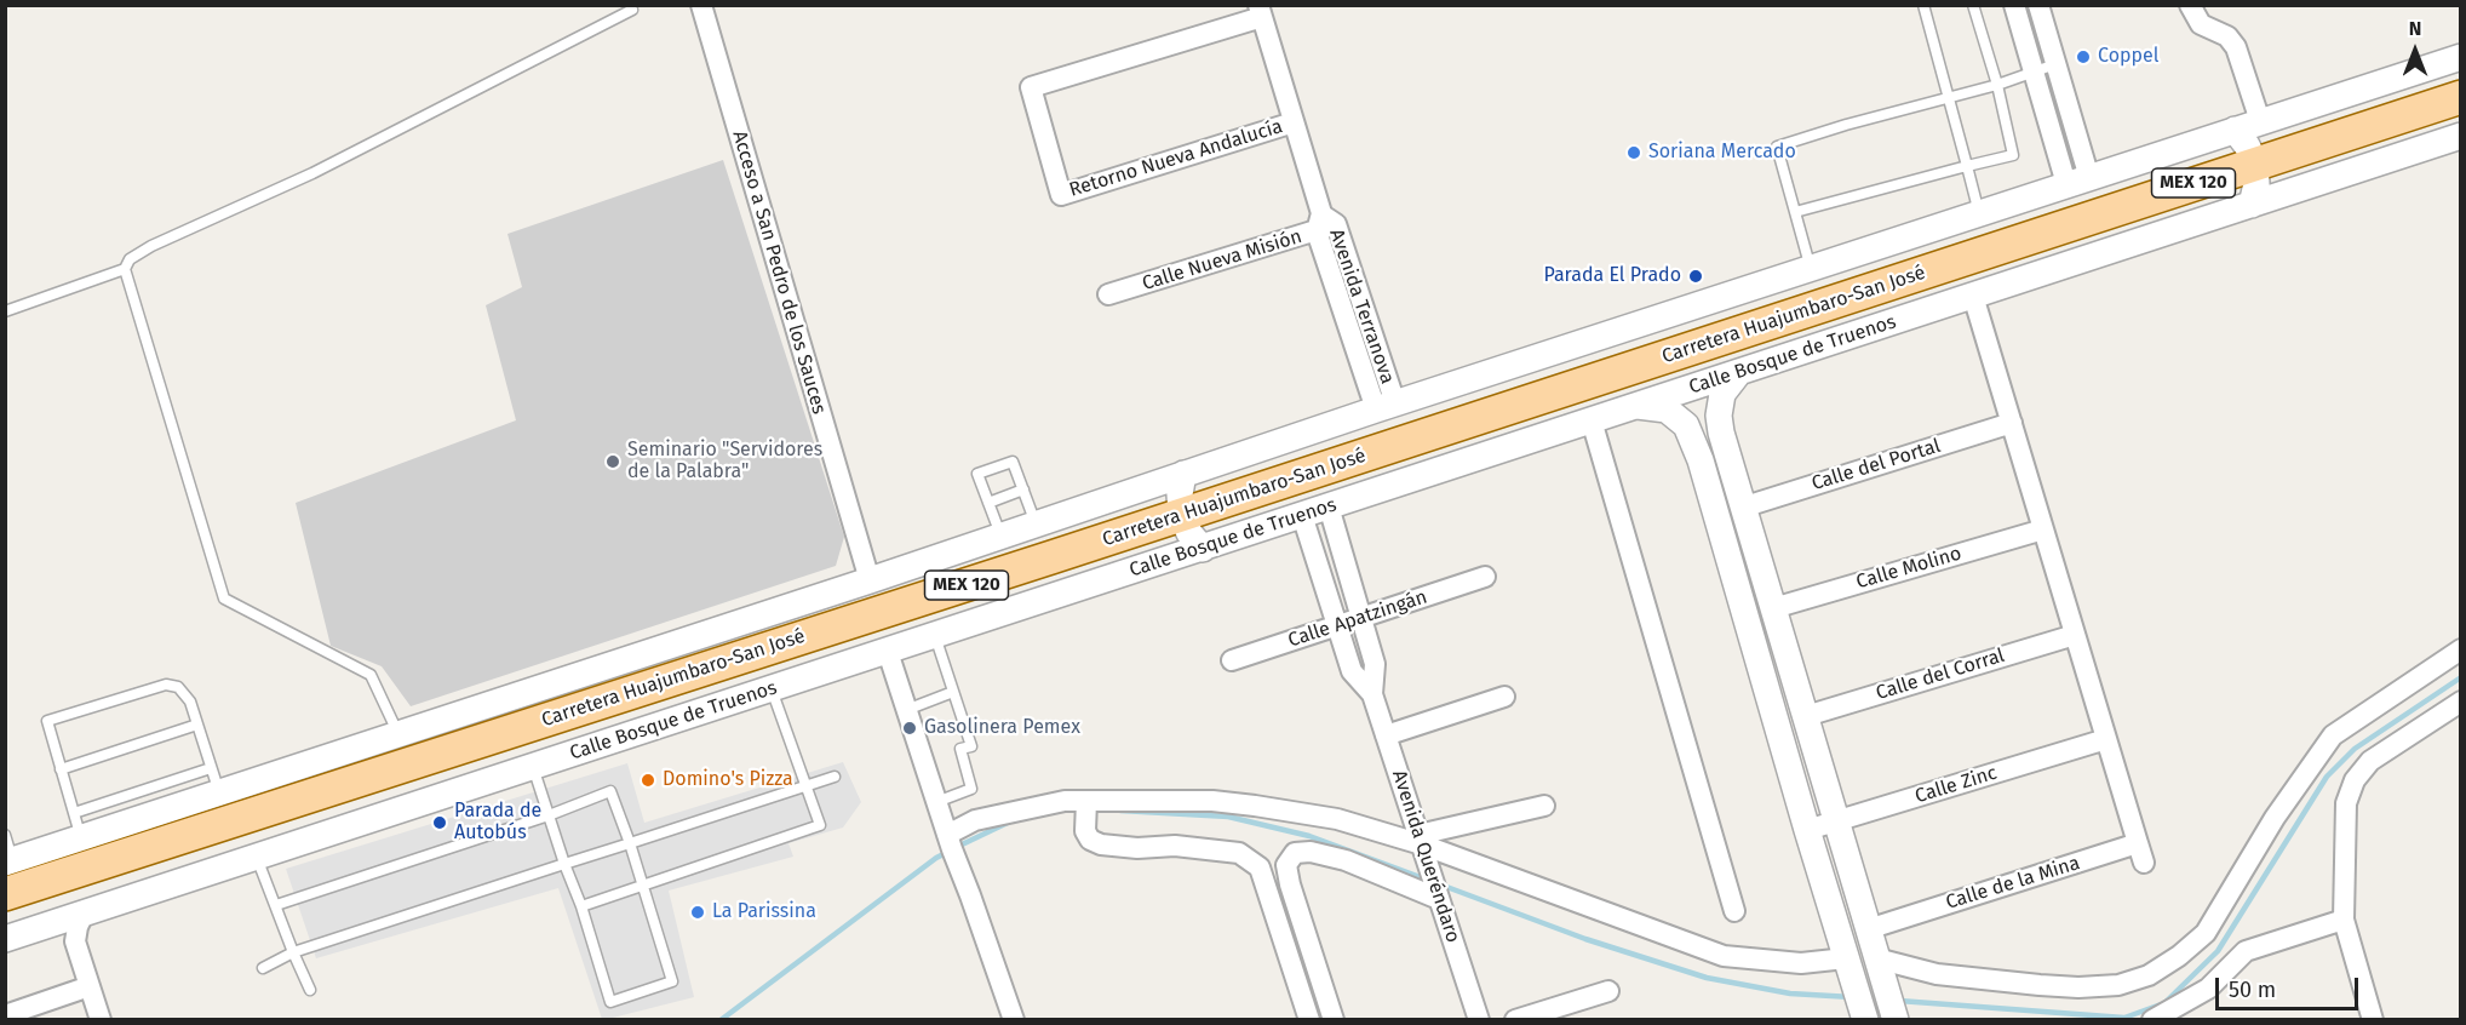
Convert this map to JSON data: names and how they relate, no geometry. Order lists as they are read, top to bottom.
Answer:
{
  "streets": {
    "main road": ["MEX 120", "Carretera Huajumbaro-San José"],
    "street": [
      "Retorno Nueva Andalucía",
      "Calle Nueva Misión",
      "Acceso a San Pedro de los Sauces",
      "Avenida Terranova",
      "Calle Bosque de Truenos",
      "Calle del Portal",
      "Calle Molino",
      "Calle Apatzingán",
      "Calle del Corral",
      "Calle Zinc",
      "Avenida Queréndaro",
      "Calle de la Mina"
    ]
  },
  "crossings": [
    ["Retorno Nueva Andalucía", "Avenida Terranova"],
    ["Calle Nueva Misión", "Avenida Terranova"],
    ["Calle Bosque de Truenos", "Avenida Queréndaro"],
    ["Calle Apatzingán", "Avenida Queréndaro"],
    ["Calle Zinc", "Calle de la Mina"]
  ],
  "places": [
    "Coppel",
    "Soriana Mercado",
    "Parada El Prado",
    "Seminario \"Servidores de la Palabra\"",
    "Gasolinera Pemex",
    "Domino's Pizza",
    "Parada de Autobús",
    "La Parissina"
  ],
  "scale_bar": "50 m",
  "north": "top"
}
